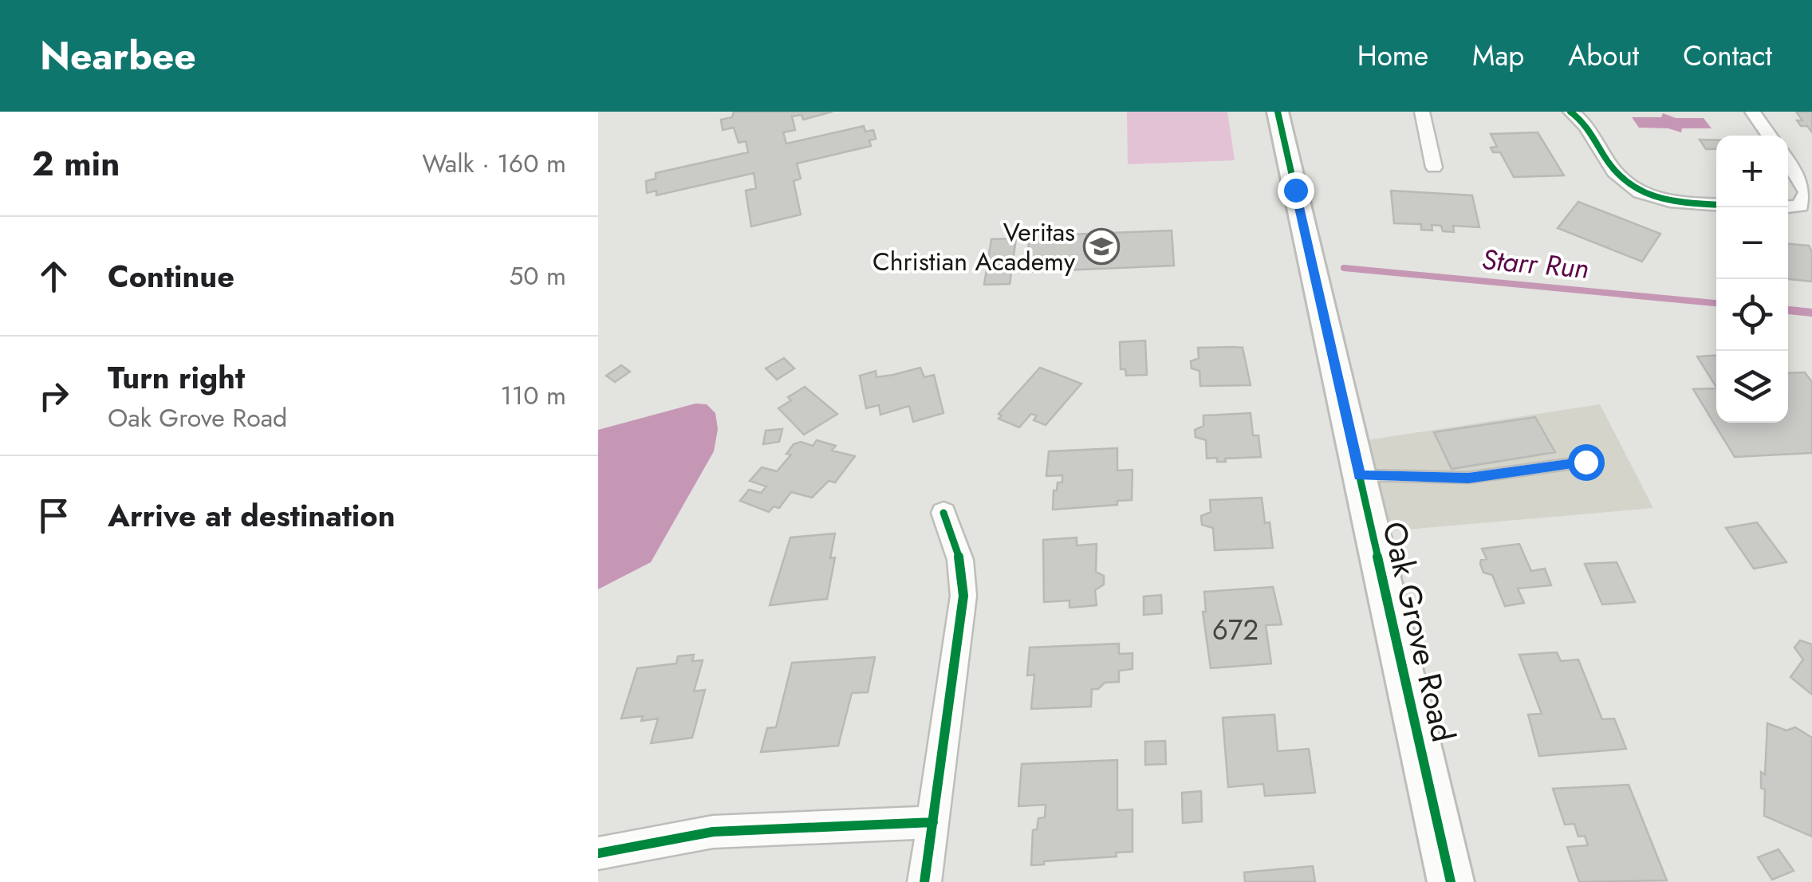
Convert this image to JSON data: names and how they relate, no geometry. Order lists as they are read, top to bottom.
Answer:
{
  "streets": {
    "street": ["Oak Grove Road"]
  },
  "water": ["Starr Run"],
  "places": {
    "school or university": ["Veritas Christian Academy"]
  },
  "house_numbers": ["672"],
  "page": {
    "header": "Nearbee",
    "nav": [
      "Home",
      "Map",
      "About",
      "Contact"
    ],
    "heading": ["2 min", "Walk · 160 m"],
    "map_buttons": ["+", "−"],
    "list": [
      ["Continue", "50 m"],
      ["Turn right", "Oak Grove Road", "110 m"],
      "Arrive at destination"
    ]
  }
}
